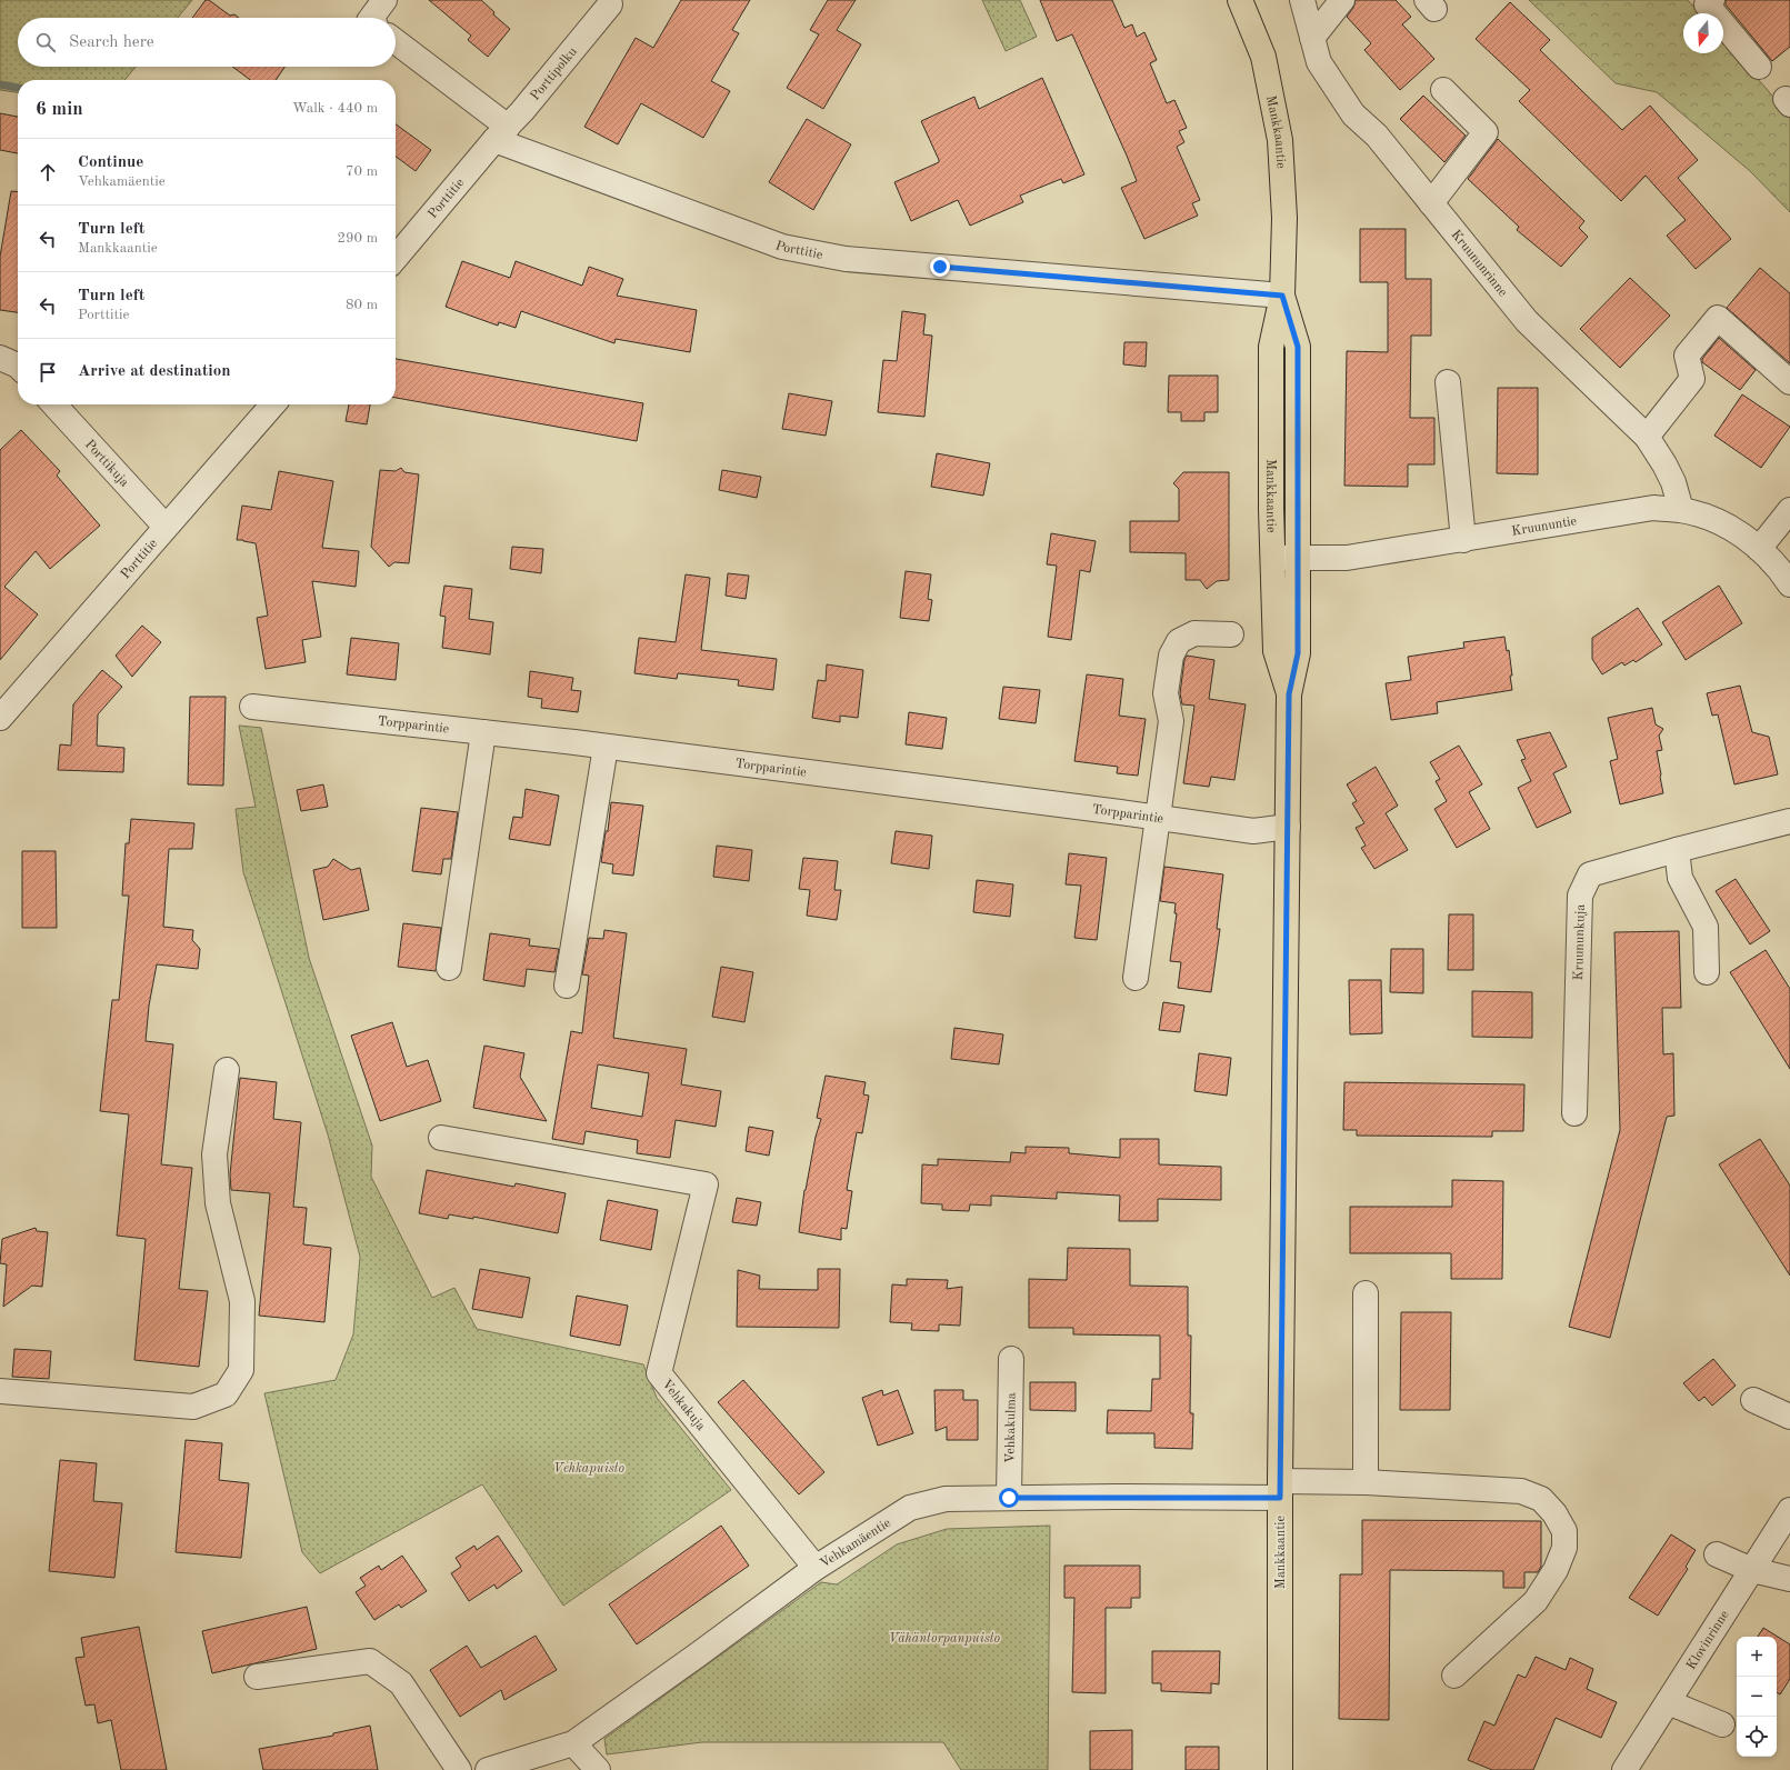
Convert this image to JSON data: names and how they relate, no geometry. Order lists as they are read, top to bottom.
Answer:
{
  "streets": {
    "main road": ["Mankkaantie"],
    "street": [
      "Porttipolku",
      "Porttitie",
      "Kruununrinne",
      "Porttikuja",
      "Kruununtie",
      "Torpparintie",
      "Kruununkuja",
      "Vehkakuja",
      "Vehkakulma",
      "Vehkamäentie",
      "Klovinrinne"
    ]
  },
  "crossings": [
    ["Porttipolku", "Porttitie"],
    ["Mankkaantie", "Porttitie"],
    ["Mankkaantie", "Kruununtie"],
    ["Mankkaantie", "Torpparintie"],
    ["Mankkaantie", "Vehkamäentie"],
    ["Porttitie", "Porttikuja"],
    ["Kruununrinne", "Kruununtie"],
    ["Vehkakuja", "Vehkamäentie"],
    ["Vehkakulma", "Vehkamäentie"]
  ],
  "parks": ["Vehkapuisto", "Vähäntorpanpuisto"],
  "north": "bottom",
  "page": {
    "search": "Search here",
    "heading": ["6 min", "Walk · 440 m"],
    "list": [
      ["Continue", "Vehkamäentie", "70 m"],
      ["Turn left", "Mankkaantie", "290 m"],
      ["Turn left", "Porttitie", "80 m"],
      "Arrive at destination"
    ],
    "map_buttons": ["+", "−"]
  }
}
